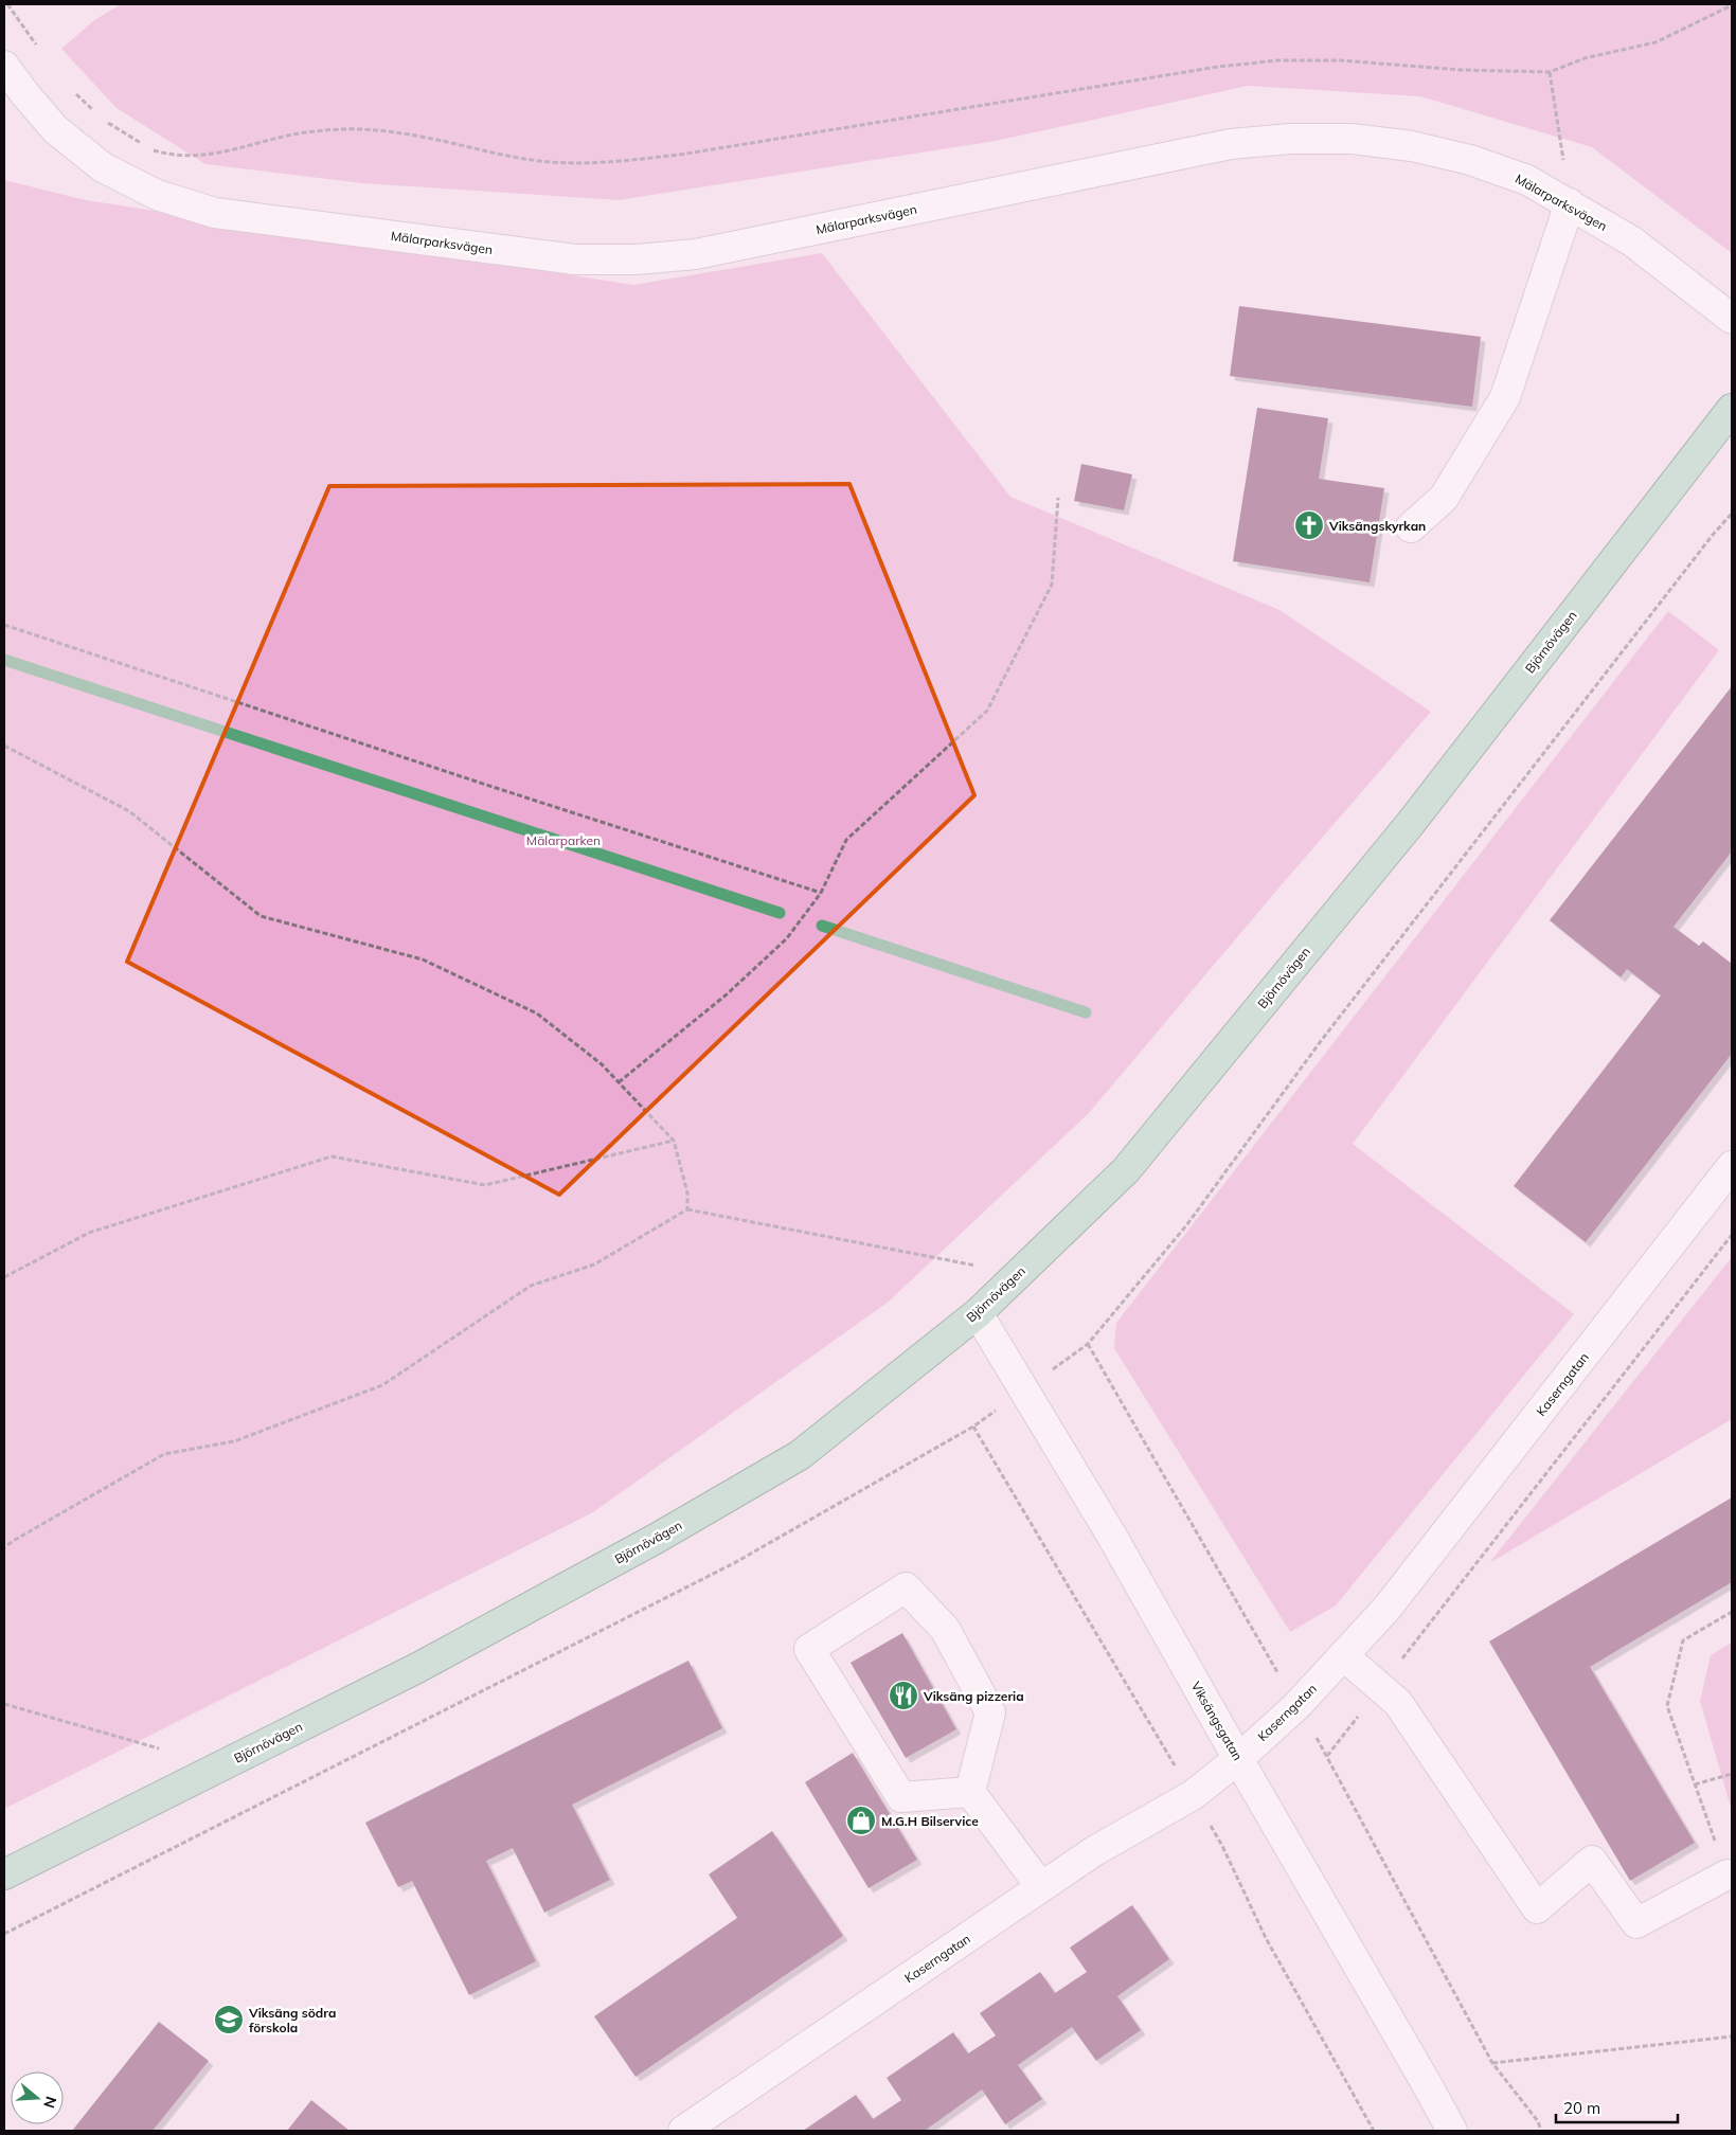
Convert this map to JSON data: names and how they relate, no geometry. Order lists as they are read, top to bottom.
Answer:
{
  "streets": {
    "main road": ["Björnövägen"],
    "street": ["Mälarparksvägen", "Kaserngatan", "Viksängsgatan"]
  },
  "crossings": [
    ["Björnövägen", "Viksängsgatan"],
    ["Kaserngatan", "Viksängsgatan"]
  ],
  "parks": ["Mälarparken"],
  "places": {
    "church": ["Viksängskyrkan"],
    "restaurant": ["Viksäng pizzeria"],
    "shop": ["M.G.H Bilservice"],
    "school or university": ["Viksäng södra förskola"]
  },
  "scale_bar": "20 m",
  "north": "right"
}
